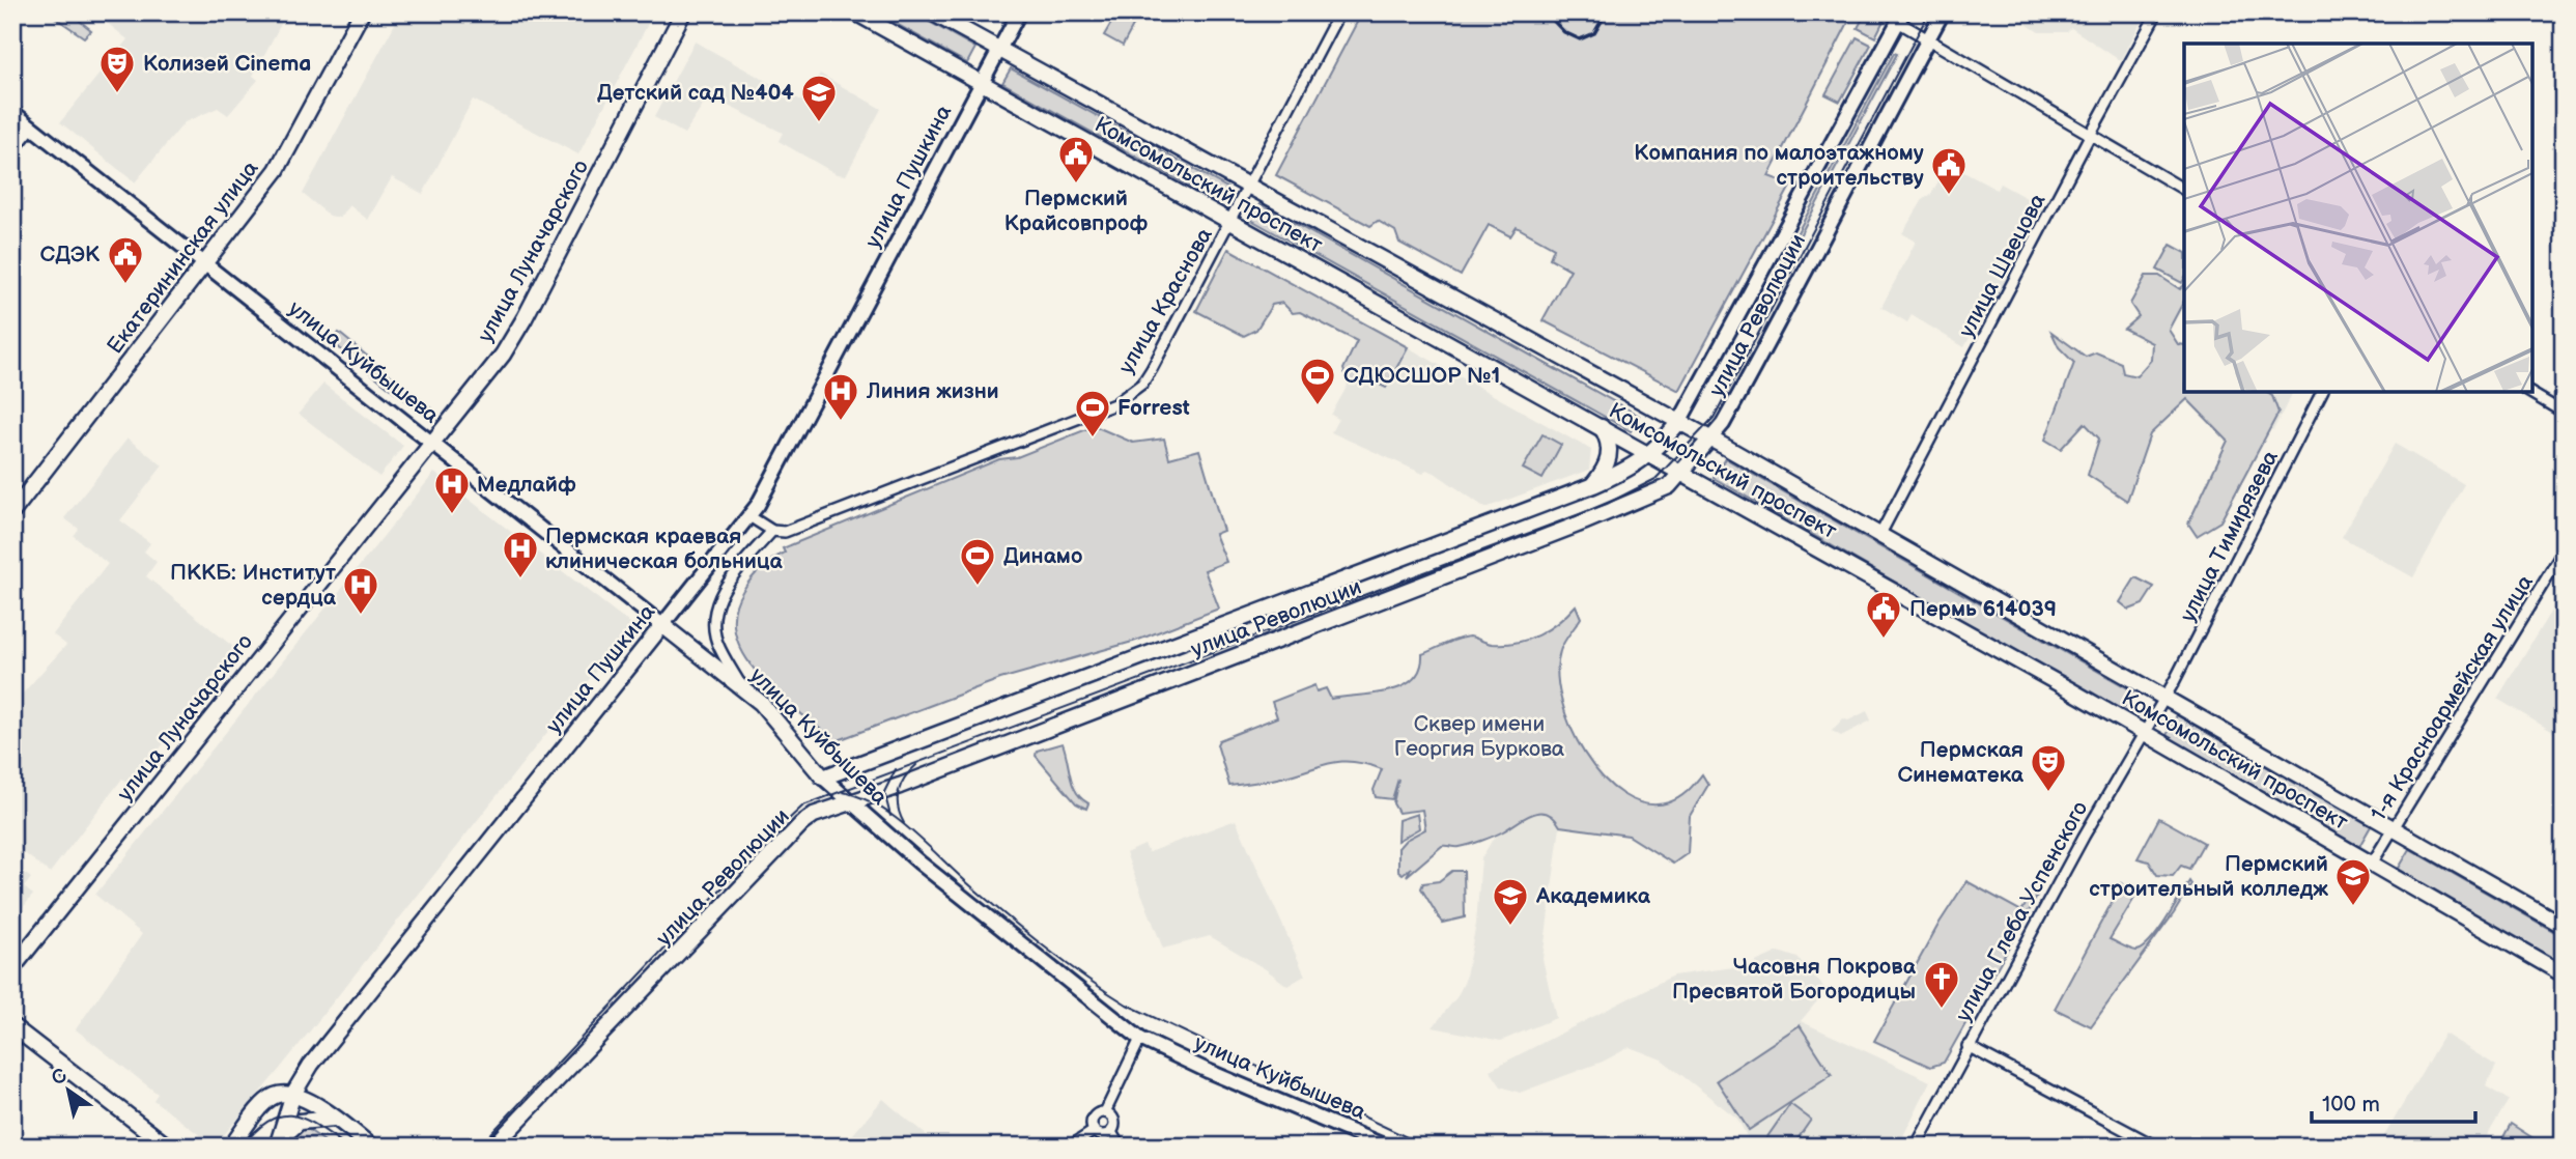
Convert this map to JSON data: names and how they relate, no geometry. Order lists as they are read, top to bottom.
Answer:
{
  "streets": {
    "main road": [
      "улица Пушкина",
      "Комсомольский проспект",
      "улица Луначарского",
      "Екатерининская улица",
      "улица Революции",
      "улица Куйбышева"
    ],
    "street": [
      "улица Швецова",
      "улица Краснова",
      "улица Тимирязева",
      "1-я Красноармейская улица",
      "улица Глеба Успенского"
    ]
  },
  "crossings": [
    ["улица Пушкина", "Комсомольский проспект"],
    ["улица Пушкина", "улица Куйбышева"],
    ["Комсомольский проспект", "улица Швецова"],
    ["Комсомольский проспект", "улица Краснова"],
    ["Комсомольский проспект", "улица Революции"],
    ["Комсомольский проспект", "улица Тимирязева"],
    ["Комсомольский проспект", "1-я Красноармейская улица"],
    ["Комсомольский проспект", "улица Глеба Успенского"],
    ["улица Луначарского", "улица Куйбышева"],
    ["Екатерининская улица", "улица Куйбышева"],
    ["улица Революции", "улица Куйбышева"],
    ["улица Тимирязева", "улица Глеба Успенского"]
  ],
  "parks": ["Сквер имени Георгия Буркова"],
  "places": {
    "theatre": ["Колизей Cinema", "Пермская Синематека"],
    "school or university": ["Детский сад №404", "Пермский строительный колледж", "Академика"],
    "public building": [
      "Пермский Крайсовпроф",
      "Компания по малоэтажному строительству",
      "СДЭК",
      "Пермь 614039"
    ],
    "sports": ["СДЮСШОР №1", "Forrest", "Динамо"],
    "hospital": [
      "Линия жизни",
      "Медлайф",
      "Пермская краевая клиническая больница",
      "ПККБ: Институт сердца"
    ],
    "church": ["Часовня Покрова Пресвятой Богородицы"]
  },
  "scale_bar": "100 m",
  "north": "top left"
}
